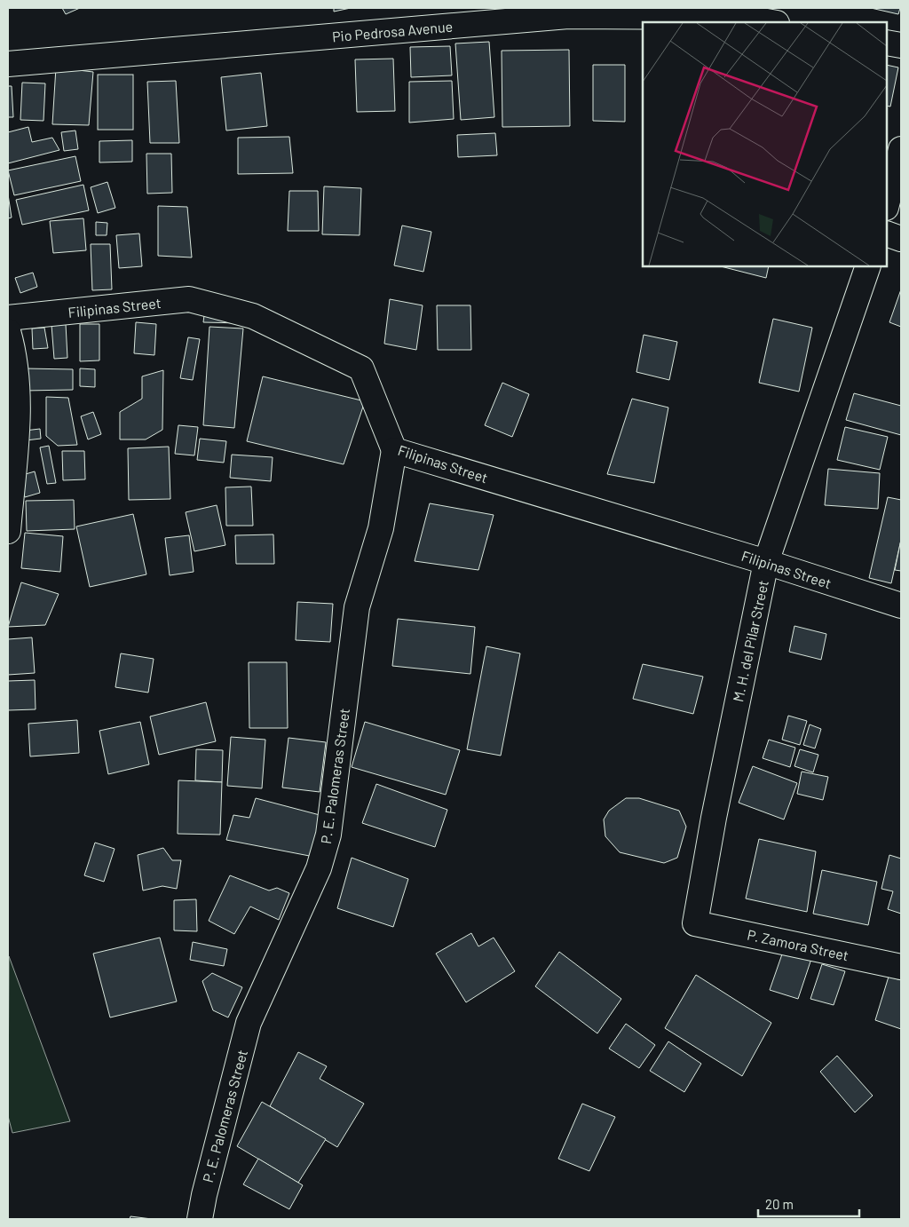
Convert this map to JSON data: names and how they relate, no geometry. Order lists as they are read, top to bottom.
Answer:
{
  "streets": {
    "street": [
      "Pio Pedrosa Avenue",
      "Filipinas Street",
      "M. H. del Pilar Street",
      "P. E. Palomeras Street",
      "P. Zamora Street"
    ]
  },
  "crossings": [
    ["Filipinas Street", "M. H. del Pilar Street"],
    ["Filipinas Street", "P. E. Palomeras Street"],
    ["M. H. del Pilar Street", "P. Zamora Street"]
  ],
  "scale_bar": "20 m"
}
